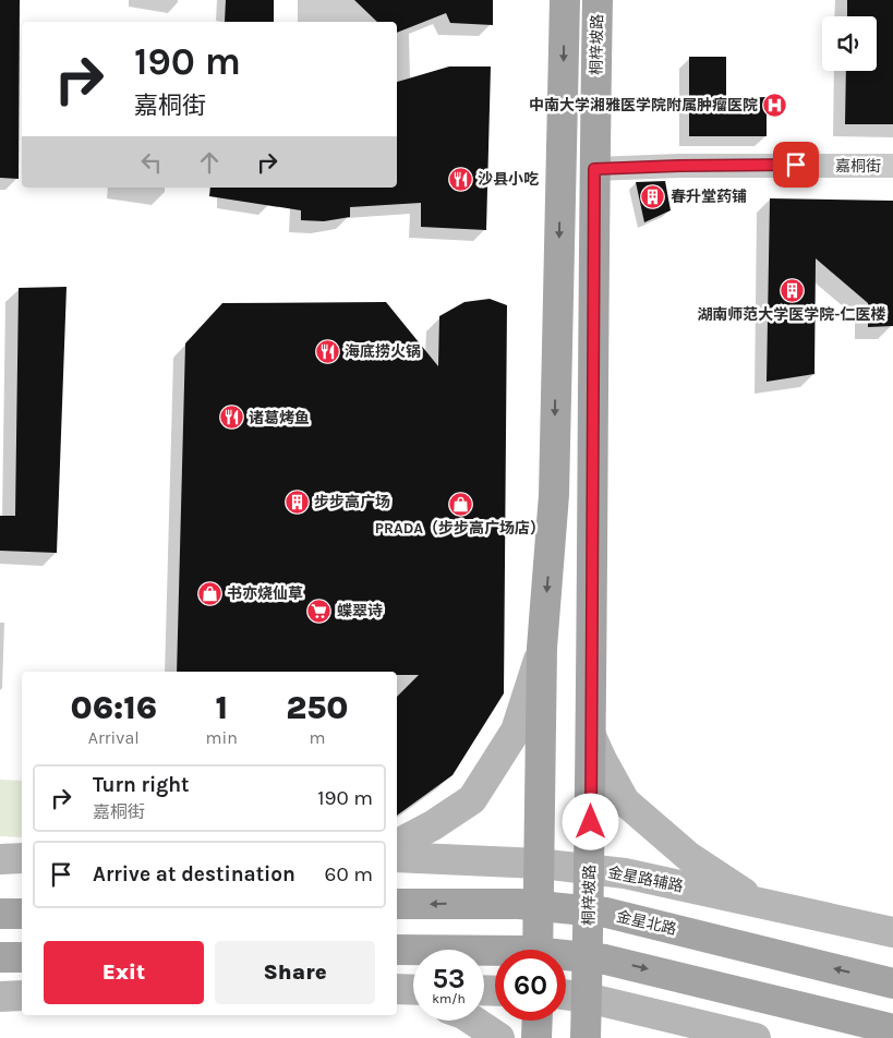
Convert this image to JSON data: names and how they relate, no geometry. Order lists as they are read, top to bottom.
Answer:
{
  "streets": {
    "main road": ["桐梓坡路", "金星北路"],
    "street": ["嘉桐街", "金星路辅路"]
  },
  "crossings": [
    ["桐梓坡路", "嘉桐街"],
    ["桐梓坡路", "金星路辅路"],
    ["桐梓坡路", "金星北路"]
  ],
  "places": {
    "hospital": ["中南大学湘雅医学院附属肿瘤医院"],
    "restaurant": ["沙县小吃", "海底捞火锅", "诸葛烤鱼"],
    "building": ["春升堂药铺", "湖南师范大学医学院-仁医楼", "步步高广场"],
    "shop": ["PRADA（步步高广场店）", "书亦烧仙草"],
    "supermarket": ["蝶翠诗"]
  },
  "page": {
    "turn": ["190 m", "嘉桐街"],
    "eta": [
      "06:16",
      "Arrival",
      "1",
      "min",
      "250",
      "m"
    ],
    "list": [
      {
        "name": "Turn right",
        "note": "嘉桐街",
        "value": "190 m"
      },
      {
        "name": "Arrive at destination",
        "value": "60 m"
      }
    ],
    "buttons": ["Exit", "Share"],
    "speed": "53 km/h",
    "limit": "60"
  }
}
